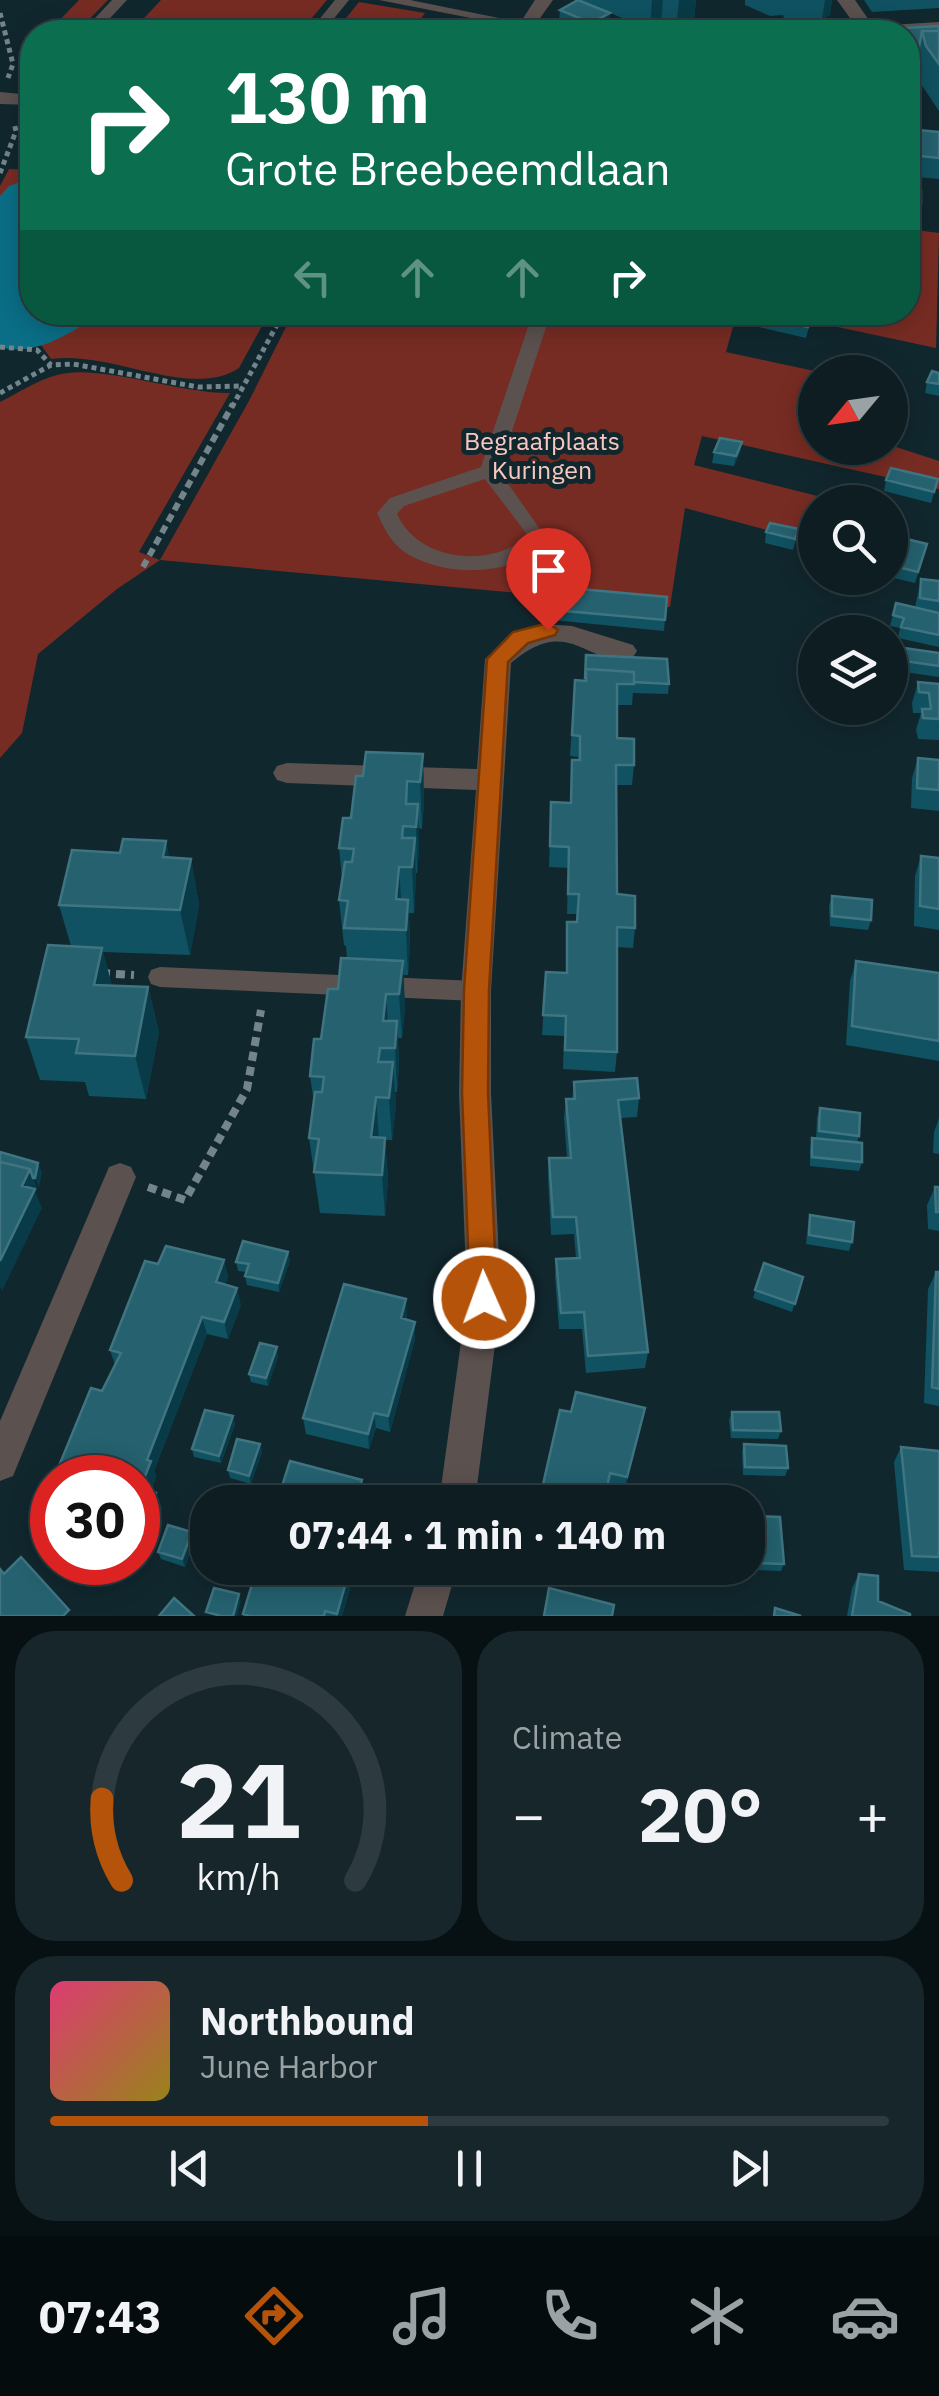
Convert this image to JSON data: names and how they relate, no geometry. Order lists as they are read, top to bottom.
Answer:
{
  "parks": ["Begraafplaats Kuringen"],
  "north": "bottom left",
  "page": {
    "turn": ["130 m", "Grote Breebeemdlaan"],
    "limit": "30",
    "trip": "07:44 · 1 min · 140 m",
    "tile": "Climate",
    "heat": ["−", "20°", "+"],
    "song": ["Northbound", "June Harbor"],
    "tabs": "07:43",
    "gauge": ["21", "km/h"]
  }
}
